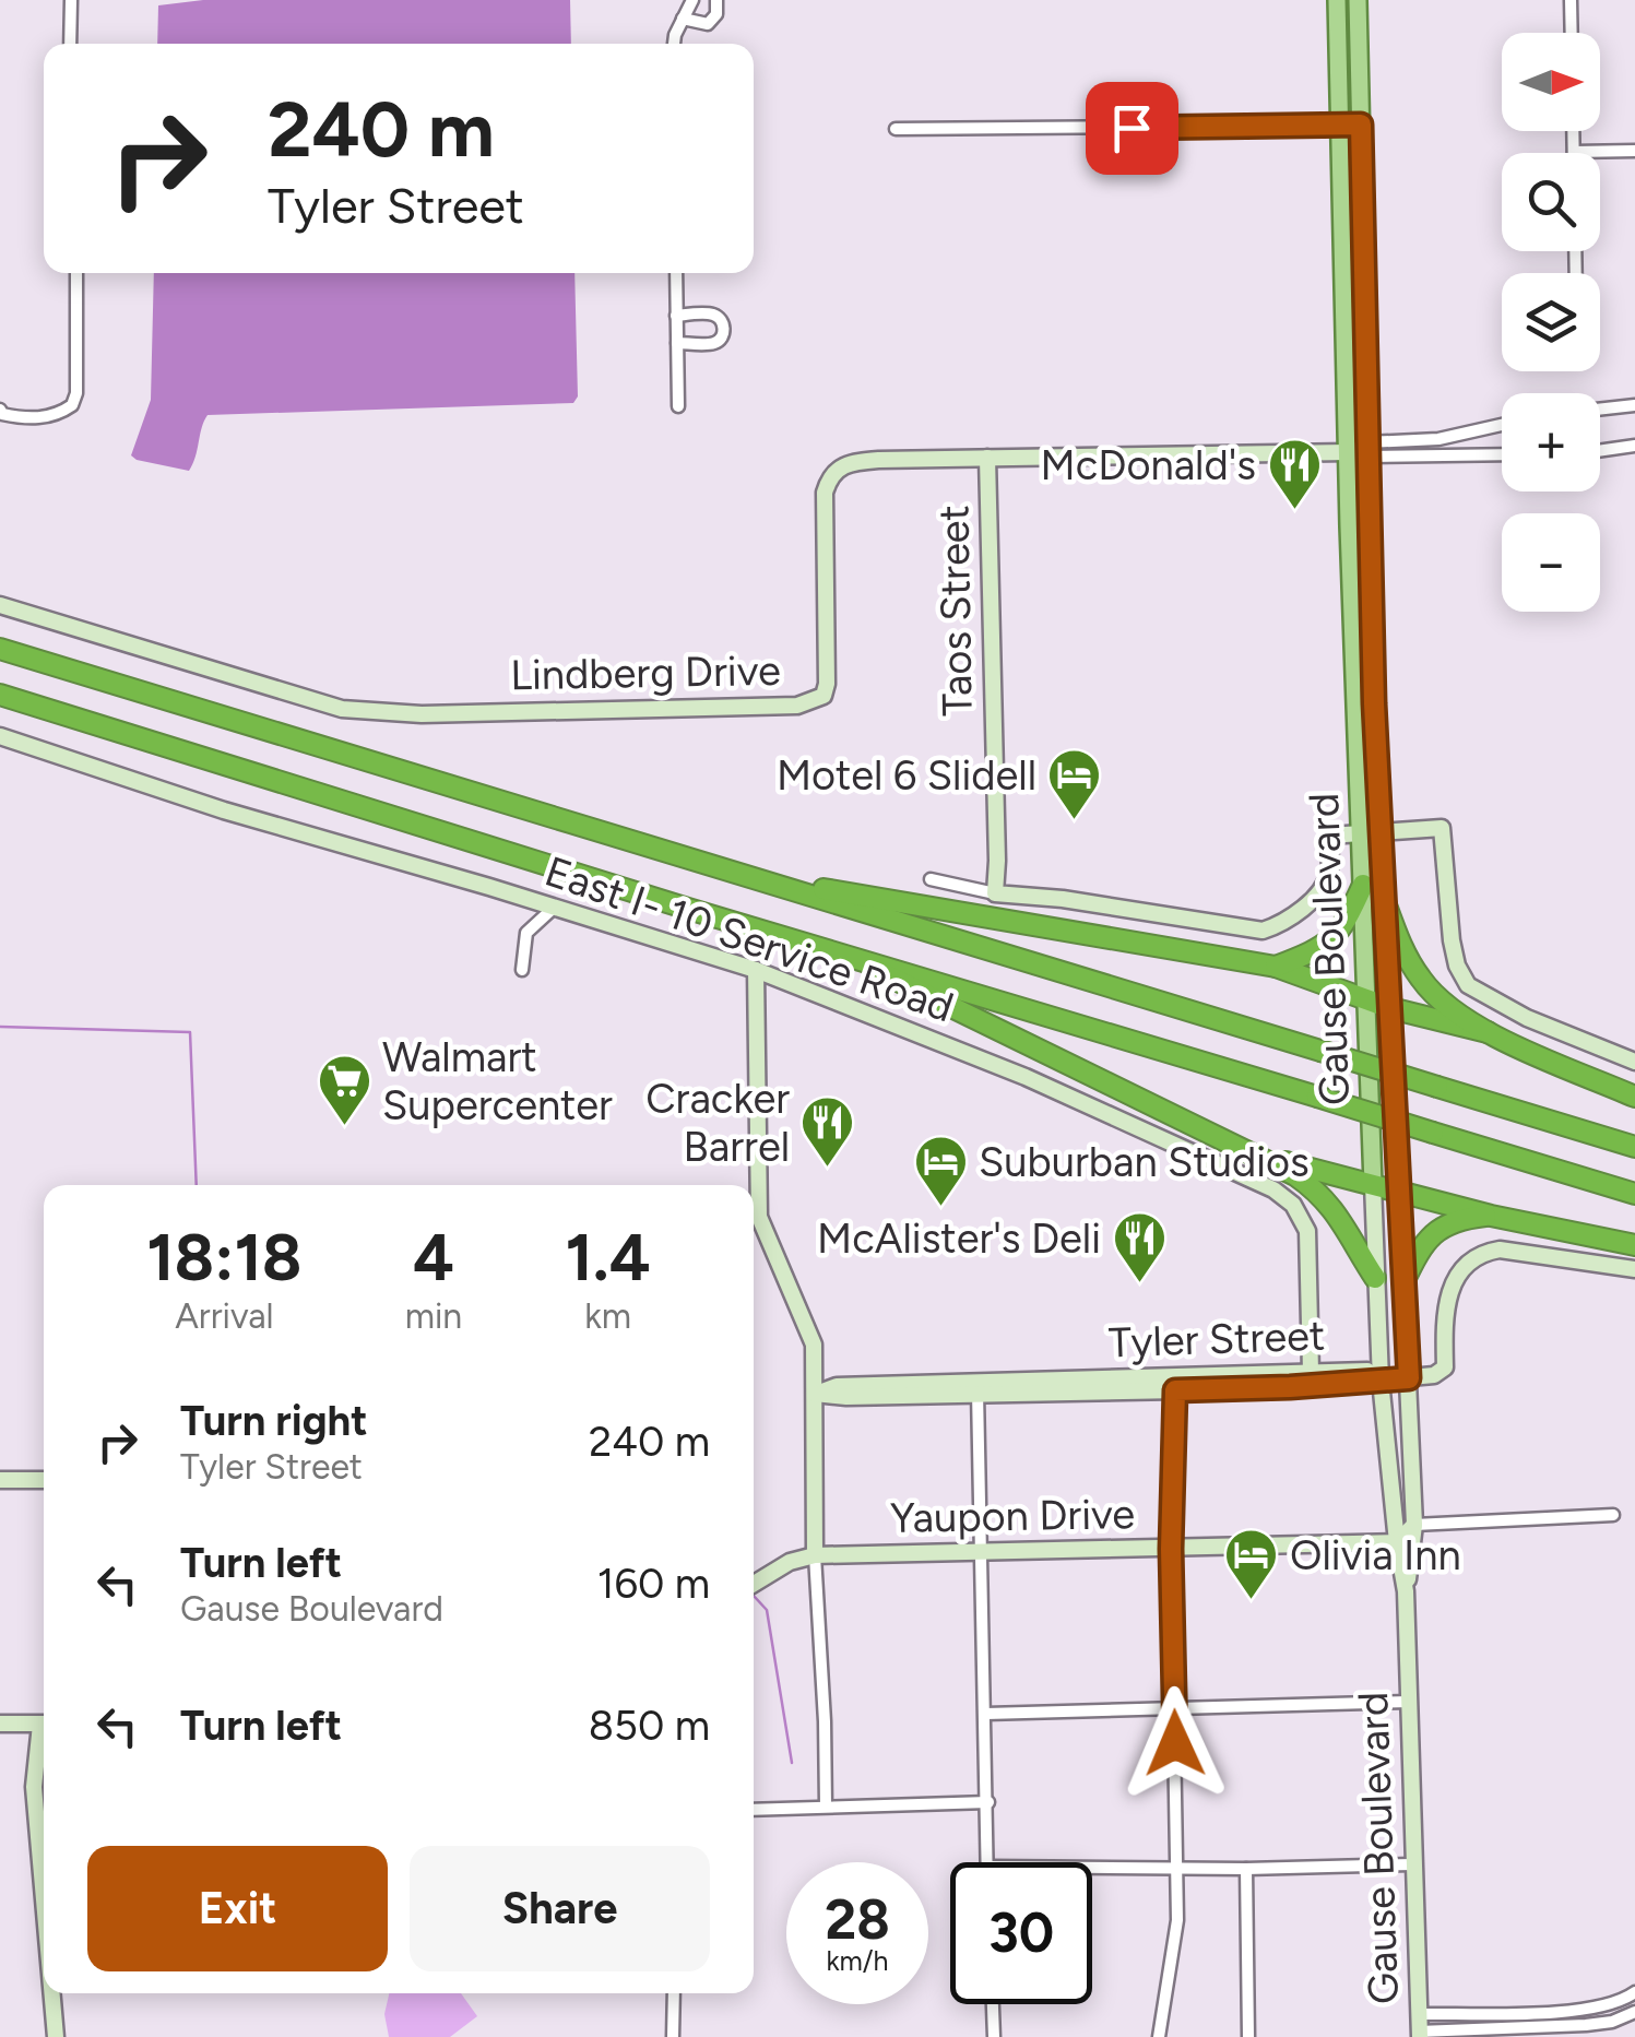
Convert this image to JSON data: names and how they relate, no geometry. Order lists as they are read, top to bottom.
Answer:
{
  "streets": {
    "main road": ["Gause Boulevard"],
    "street": [
      "Taos Street",
      "Lindberg Drive",
      "East I- 10 Service Road",
      "Tyler Street",
      "Yaupon Drive"
    ]
  },
  "crossings": [
    ["Taos Street", "Lindberg Drive"],
    ["Lindberg Drive", "Gause Boulevard"],
    ["East I- 10 Service Road", "Tyler Street"],
    ["Gause Boulevard", "Tyler Street"],
    ["Gause Boulevard", "Yaupon Drive"]
  ],
  "places": {
    "restaurant": ["McDonald's", "Cracker Barrel", "McAlister's Deli"],
    "hotel": ["Motel 6 Slidell", "Suburban Studios", "Olivia Inn"],
    "supermarket": ["Walmart Supercenter"]
  },
  "north": "right",
  "page": {
    "map_buttons": ["+", "−"],
    "turn": ["240 m", "Tyler Street"],
    "eta": [
      "18:18",
      "Arrival",
      "4",
      "min",
      "1.4",
      "km"
    ],
    "list": [
      {
        "name": "Turn right",
        "note": "Tyler Street",
        "value": "240 m"
      },
      {
        "name": "Turn left",
        "note": "Gause Boulevard",
        "value": "160 m"
      },
      {
        "name": "Turn left",
        "value": "850 m"
      }
    ],
    "buttons": ["Exit", "Share"],
    "speed": "28 km/h",
    "limit": "30"
  }
}
